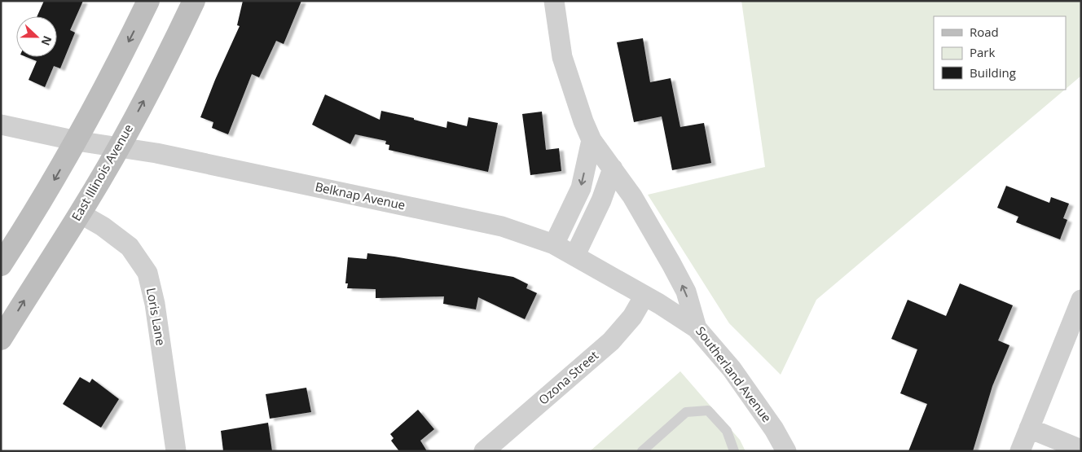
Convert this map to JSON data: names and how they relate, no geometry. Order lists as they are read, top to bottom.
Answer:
{
  "streets": {
    "main road": ["East Illinois Avenue"],
    "street": [
      "Belknap Avenue",
      "Loris Lane",
      "Southerland Avenue",
      "Ozona Street"
    ]
  },
  "crossings": [
    ["East Illinois Avenue", "Belknap Avenue"],
    ["East Illinois Avenue", "Loris Lane"],
    ["Belknap Avenue", "Southerland Avenue"],
    ["Belknap Avenue", "Ozona Street"]
  ],
  "one_way": ["Southerland Avenue"],
  "legend": ["Road", "Park", "Building"],
  "north": "right"
}
